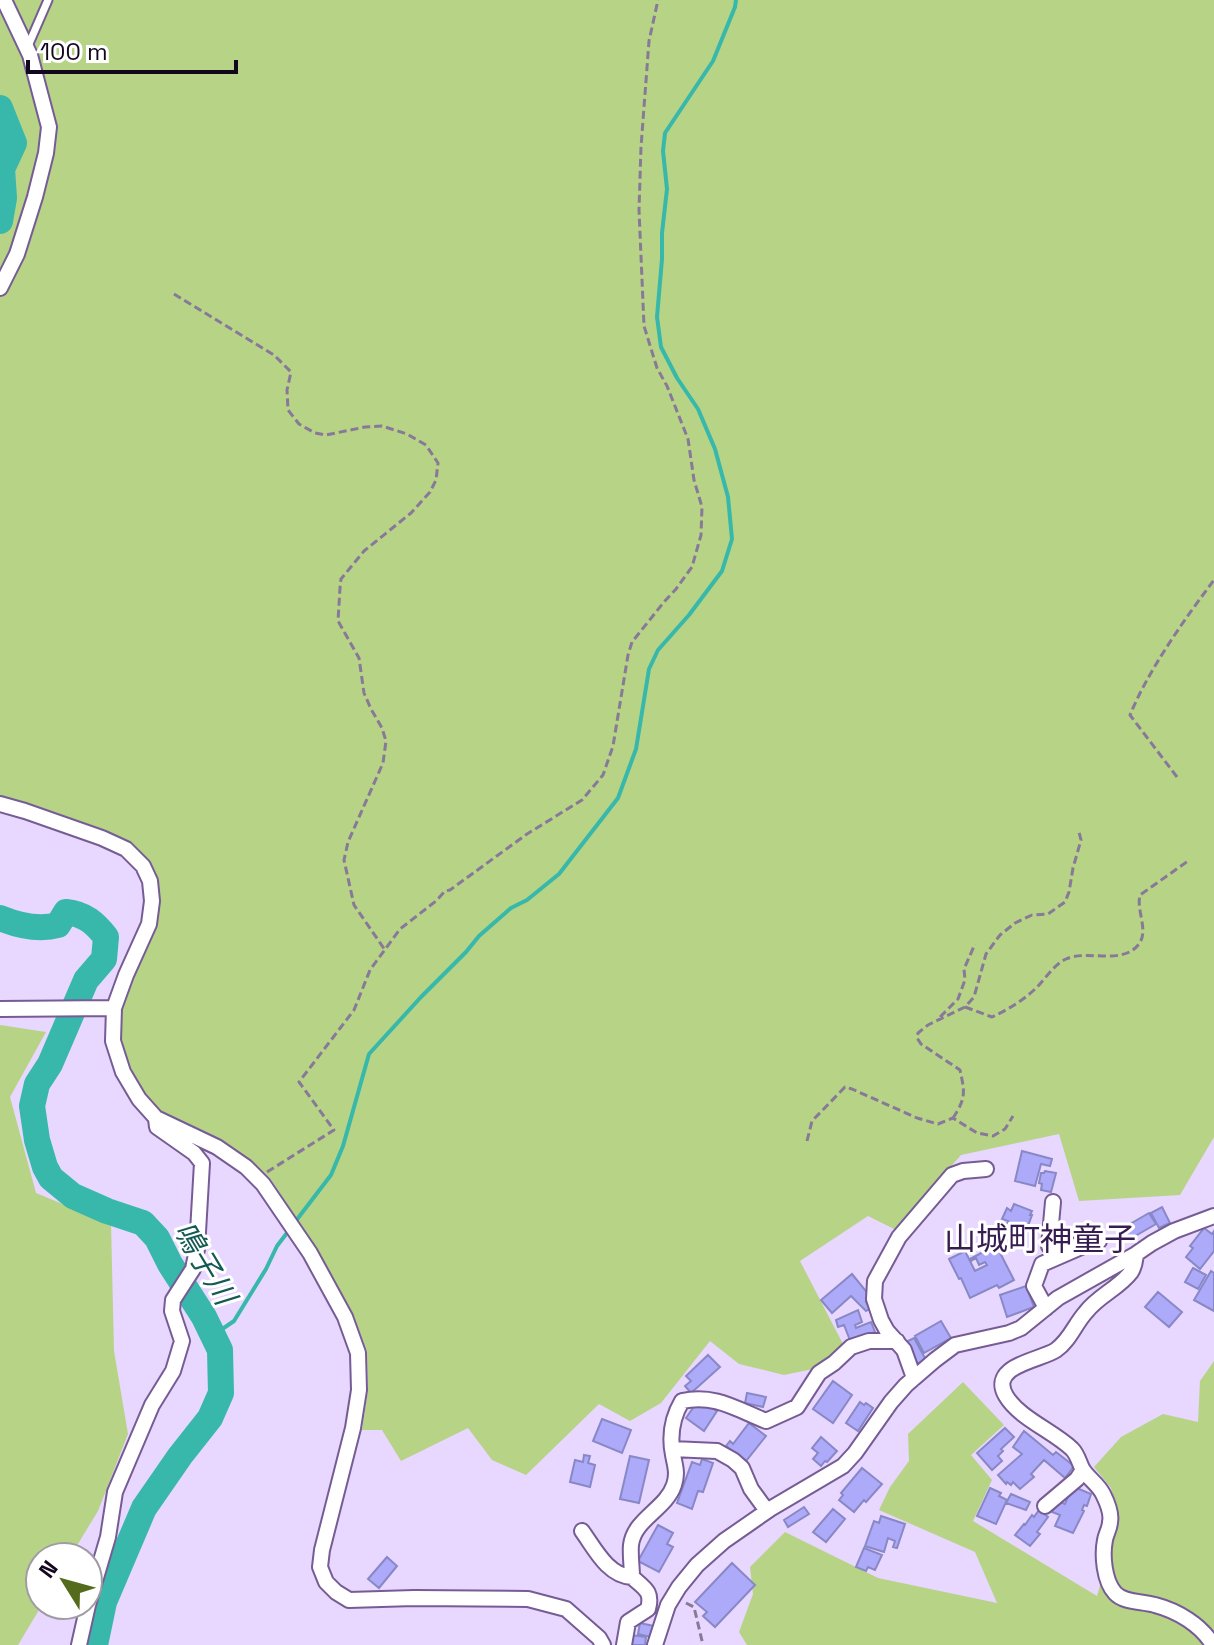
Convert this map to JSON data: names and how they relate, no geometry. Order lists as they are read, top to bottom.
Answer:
{
  "districts": ["山城町神童子"],
  "water": ["鳴子川"],
  "scale_bar": "100 m",
  "north": "top left"
}
